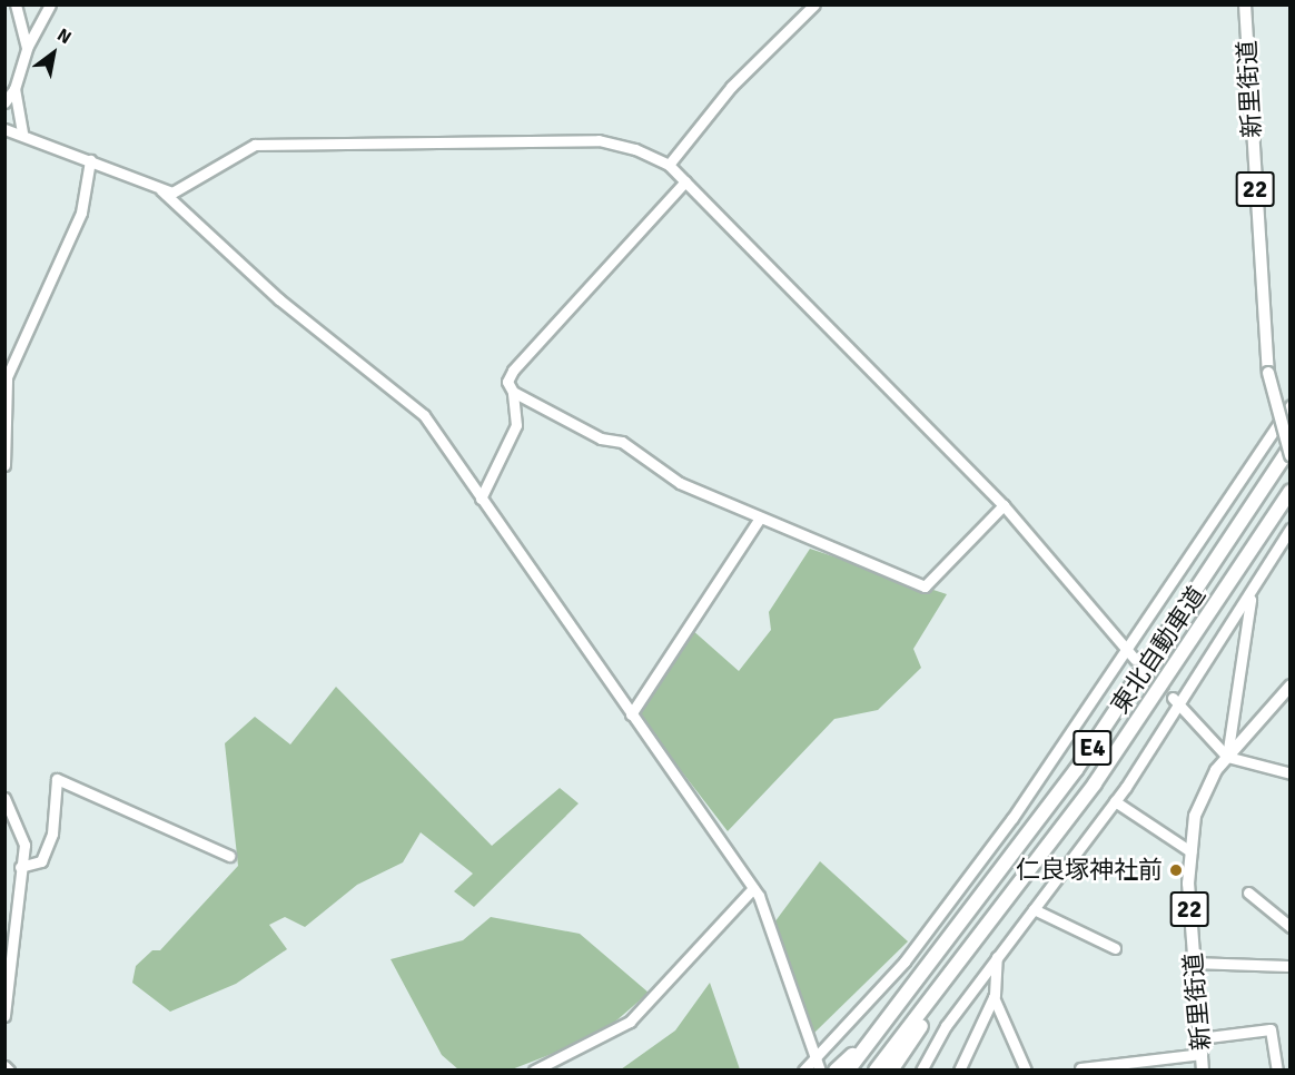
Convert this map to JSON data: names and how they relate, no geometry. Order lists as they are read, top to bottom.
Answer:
{
  "streets": {
    "highway": ["東北自動車道", "E4"],
    "main road": ["新里街道", "22"]
  },
  "places": ["仁良塚神社前"],
  "north": "top right"
}
